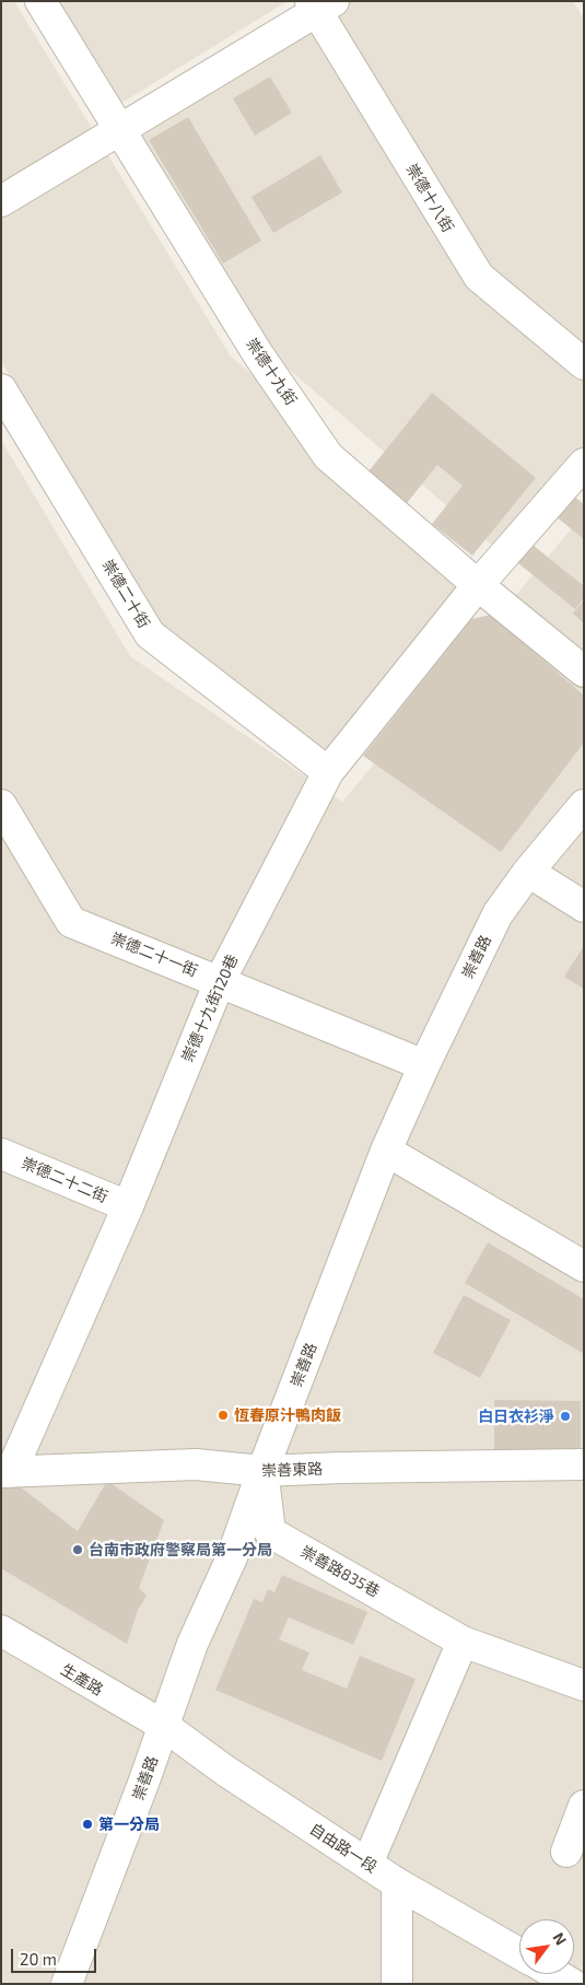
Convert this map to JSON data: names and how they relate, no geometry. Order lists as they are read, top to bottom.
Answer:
{
  "streets": {
    "street": [
      "崇德十八街",
      "崇德十九街",
      "崇德二十街",
      "崇德二十一街",
      "崇善路",
      "崇德十九街120巷",
      "崇德二十二街",
      "崇善東路",
      "崇善路835巷",
      "生產路",
      "自由路一段"
    ]
  },
  "crossings": [
    ["崇德十九街", "崇德十九街120巷"],
    ["崇德二十街", "崇德十九街120巷"],
    ["崇德二十一街", "崇善路"],
    ["崇德二十一街", "崇德十九街120巷"],
    ["崇善路", "崇善東路"],
    ["崇善路", "崇善路835巷"],
    ["崇善路", "生產路"],
    ["崇善路", "自由路一段"],
    ["崇德十九街120巷", "崇德二十二街"],
    ["崇德十九街120巷", "崇善東路"],
    ["崇善東路", "崇善路835巷"],
    ["生產路", "自由路一段"]
  ],
  "places": [
    "恆春原汁鴨肉飯",
    "白日衣衫淨",
    "台南市政府警察局第一分局",
    "第一分局"
  ],
  "scale_bar": "20 m",
  "north": "top right"
}
